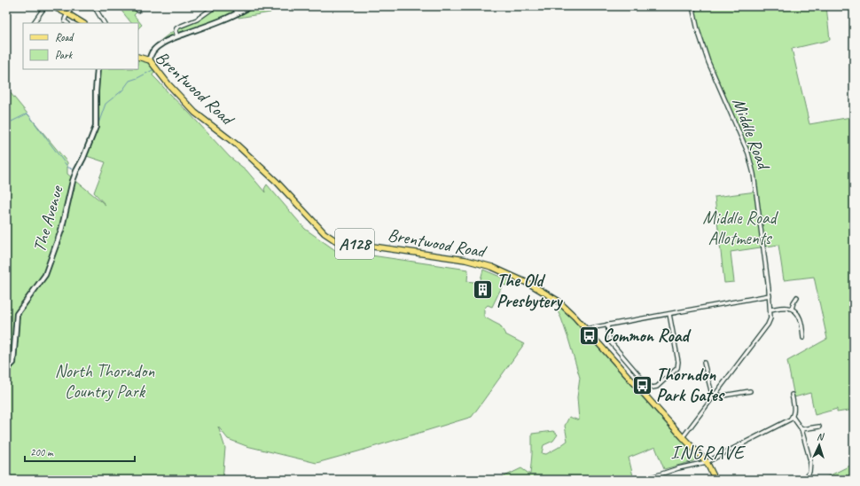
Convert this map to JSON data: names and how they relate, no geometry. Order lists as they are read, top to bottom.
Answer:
{
  "streets": {
    "main road": ["Brentwood Road", "A128"],
    "street": ["Middle Road", "The Avenue"]
  },
  "crossings": [
    ["Brentwood Road", "Middle Road"]
  ],
  "districts": ["INGRAVE"],
  "parks": ["Middle Road Allotments", "North Thorndon Country Park"],
  "places": {
    "building": ["The Old Presbytery"],
    "bus stop": ["Common Road", "Thorndon Park Gates"]
  },
  "legend": ["Road", "Park"],
  "scale_bar": "200 m",
  "north": "top"
}
